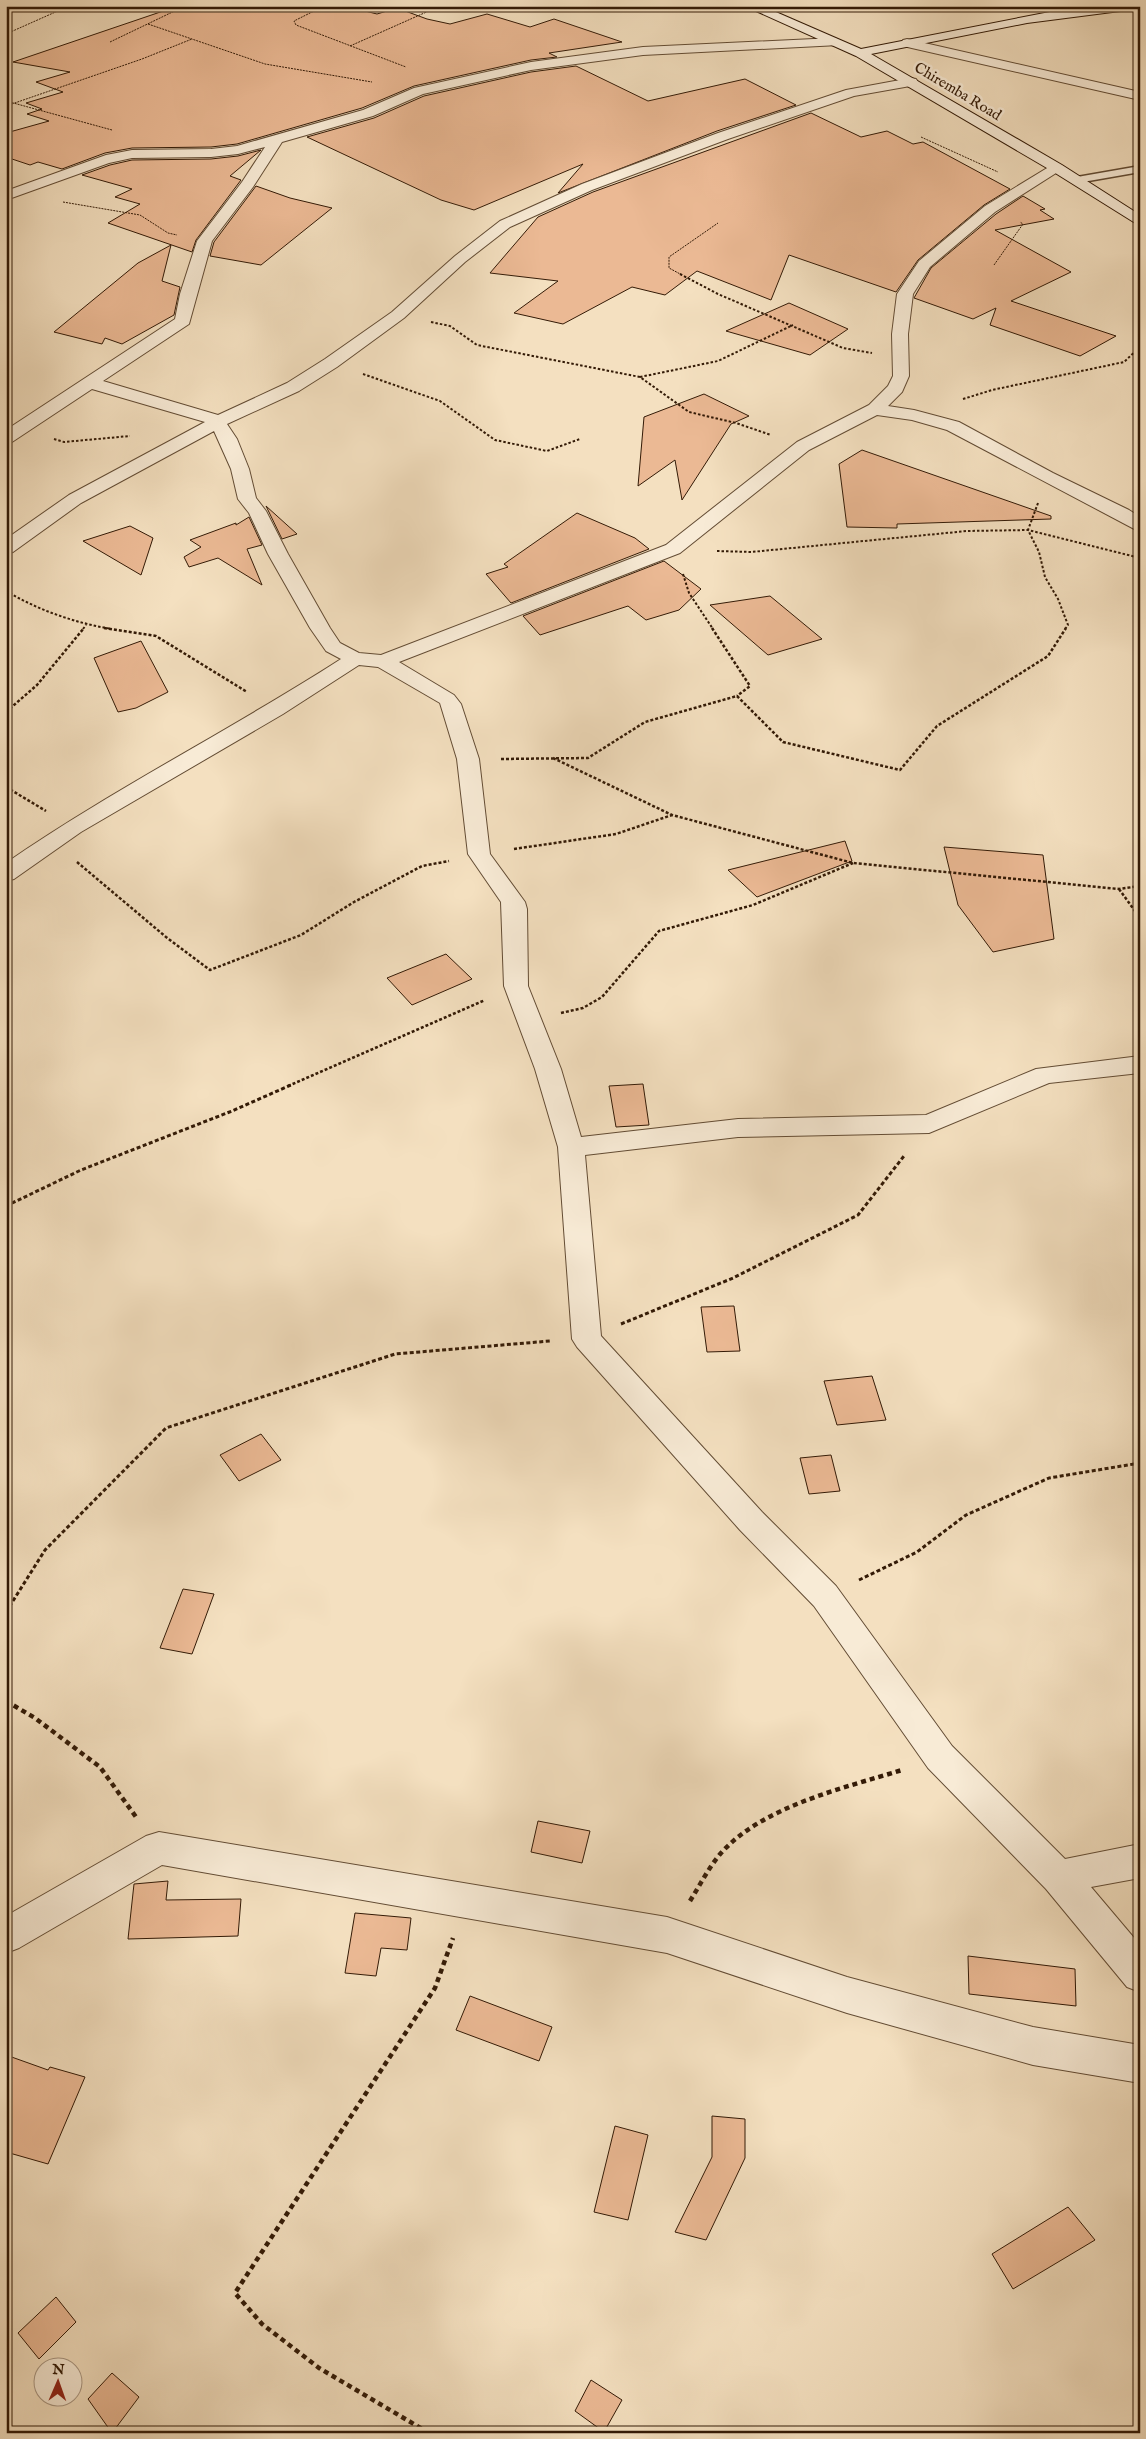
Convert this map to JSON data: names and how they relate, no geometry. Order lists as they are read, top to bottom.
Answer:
{
  "streets": {
    "street": ["Chiremba Road"]
  },
  "north": "top"
}
